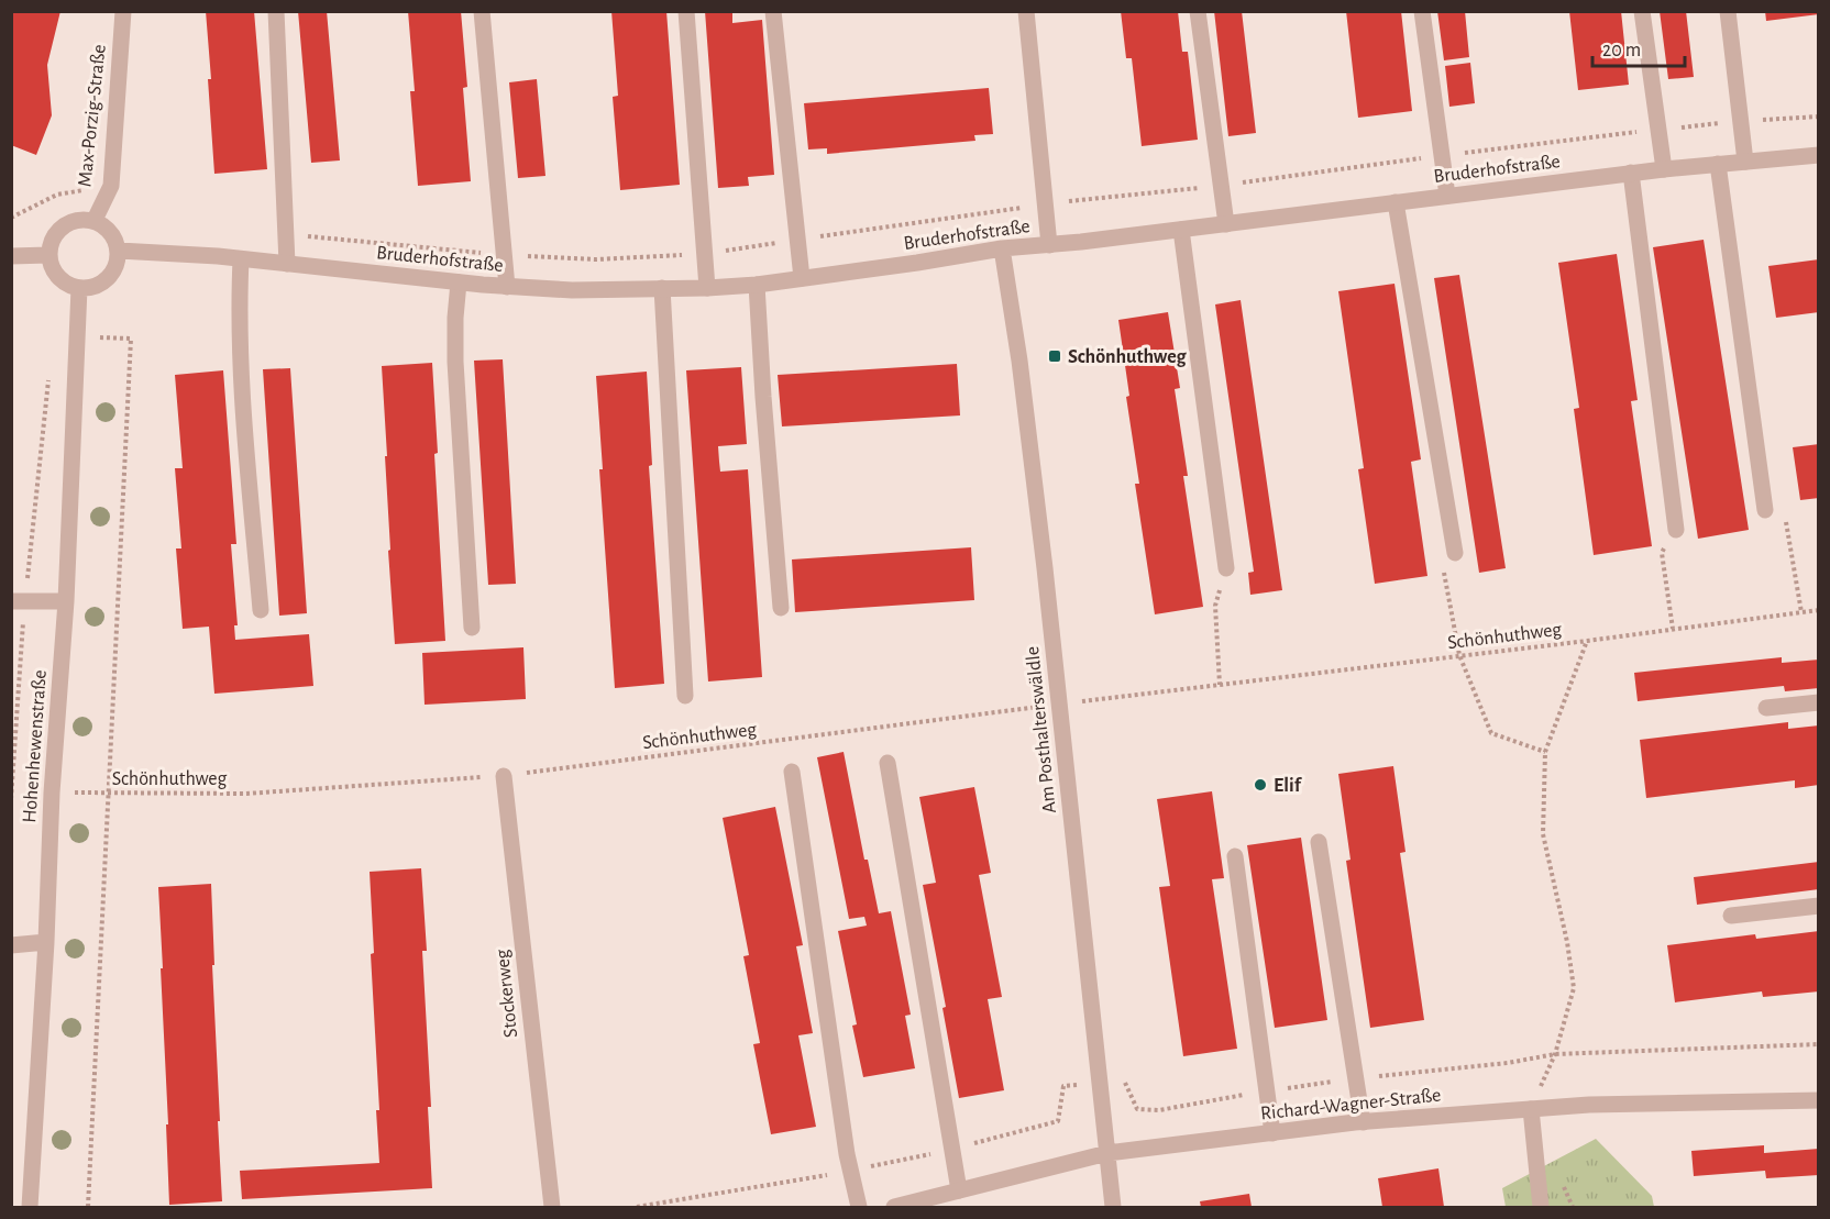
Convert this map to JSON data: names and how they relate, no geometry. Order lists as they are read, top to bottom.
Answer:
{
  "streets": {
    "street": [
      "Max-Porzig-Straße",
      "Bruderhofstraße",
      "Am Posthalterswäldle",
      "Hohenhewenstraße",
      "Stockerweg",
      "Richard-Wagner-Straße"
    ],
    "path": ["Schönhuthweg"]
  },
  "crossings": [
    ["Max-Porzig-Straße", "Bruderhofstraße"],
    ["Max-Porzig-Straße", "Hohenhewenstraße"],
    ["Bruderhofstraße", "Am Posthalterswäldle"],
    ["Bruderhofstraße", "Hohenhewenstraße"],
    ["Schönhuthweg", "Am Posthalterswäldle"],
    ["Schönhuthweg", "Hohenhewenstraße"],
    ["Schönhuthweg", "Stockerweg"],
    ["Am Posthalterswäldle", "Richard-Wagner-Straße"]
  ],
  "places": {
    "transit": ["Schönhuthweg"],
    "other": ["Elif"]
  },
  "scale_bar": "20 m"
}
